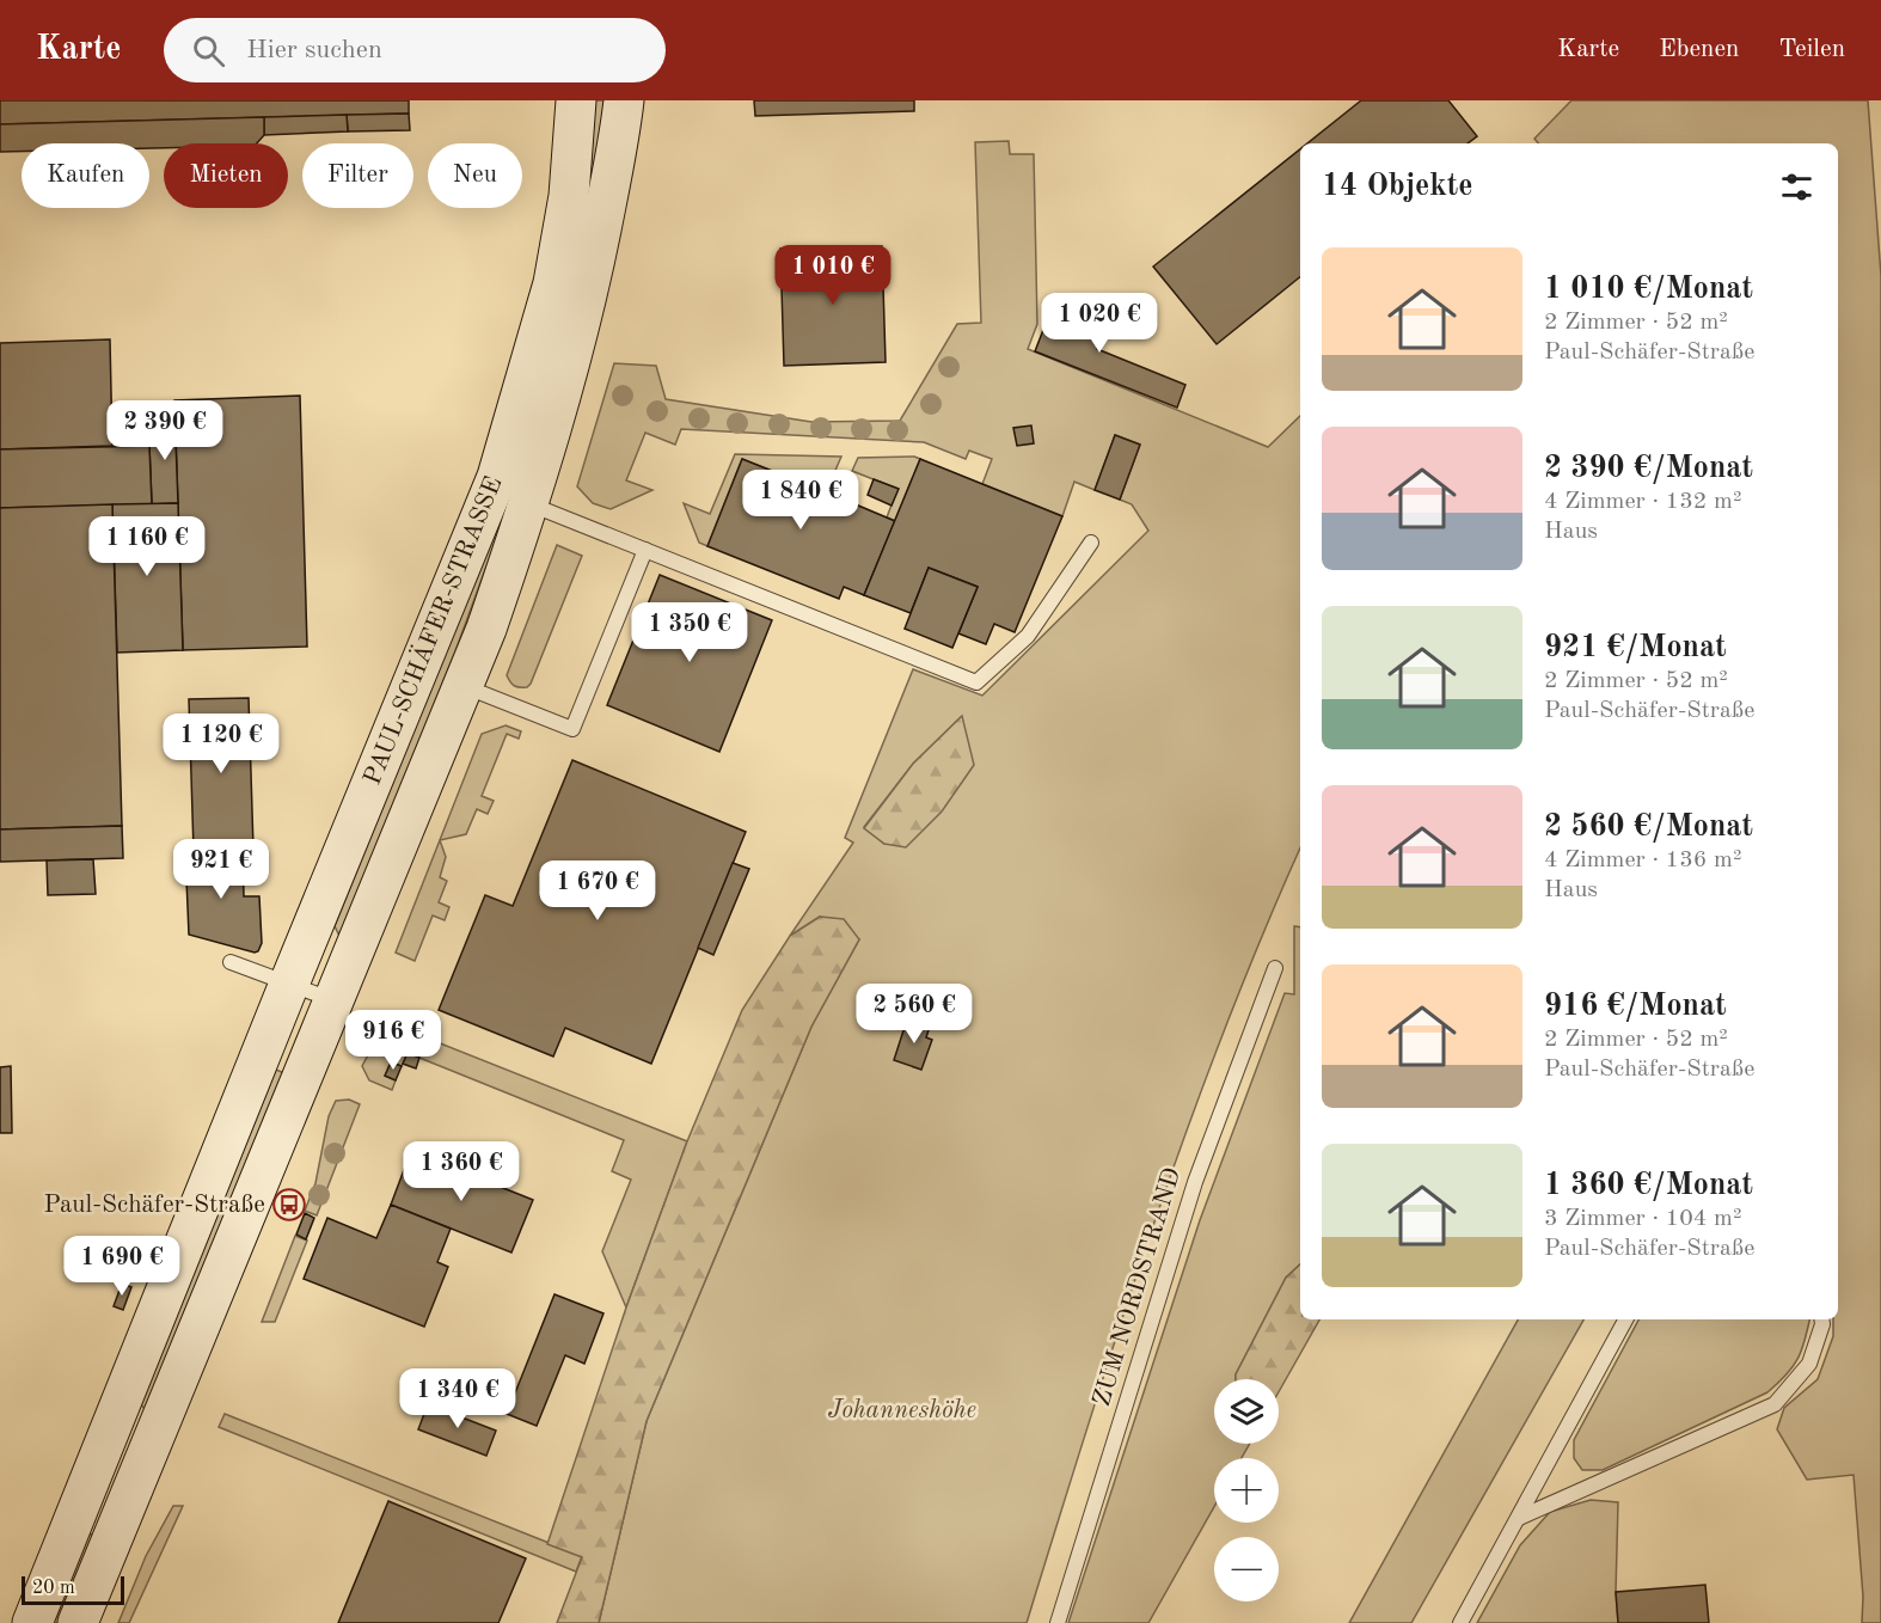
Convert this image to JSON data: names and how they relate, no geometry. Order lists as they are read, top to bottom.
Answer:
{
  "streets": {
    "main road": ["PAUL-SCHÄFER-STRASSE"],
    "lane": ["ZUM NORDSTRAND"]
  },
  "parks": ["Johanneshöhe"],
  "places": {
    "bus stop": ["Paul-Schäfer-Straße"]
  },
  "scale_bar": "20 m",
  "page": {
    "header": "Karte",
    "search": "Hier suchen",
    "nav": ["Karte", "Ebenen", "Teilen"],
    "chip": [
      "Kaufen",
      "Mieten",
      "Filter",
      "Neu"
    ],
    "heading": "14 Objekte",
    "list": [
      {
        "name": "1 010 €/Monat",
        "note": "2 Zimmer · 52 m² · Paul-Schäfer-Straße"
      },
      {
        "name": "2 390 €/Monat",
        "note": "4 Zimmer · 132 m² · Haus"
      },
      {
        "name": "921 €/Monat",
        "note": "2 Zimmer · 52 m² · Paul-Schäfer-Straße"
      },
      {
        "name": "2 560 €/Monat",
        "note": "4 Zimmer · 136 m² · Haus"
      },
      {
        "name": "916 €/Monat",
        "note": "2 Zimmer · 52 m² · Paul-Schäfer-Straße"
      },
      {
        "name": "1 360 €/Monat",
        "note": "3 Zimmer · 104 m² · Paul-Schäfer-Straße"
      }
    ],
    "price": [
      "1 010 €",
      "1 020 €",
      "2 390 €",
      "1 840 €",
      "1 160 €",
      "1 350 €",
      "1 120 €",
      "921 €",
      "1 670 €",
      "2 560 €",
      "916 €",
      "1 360 €",
      "1 690 €",
      "1 340 €"
    ],
    "map_buttons": ["+", "−"],
    "scale": "20 m"
  }
}
